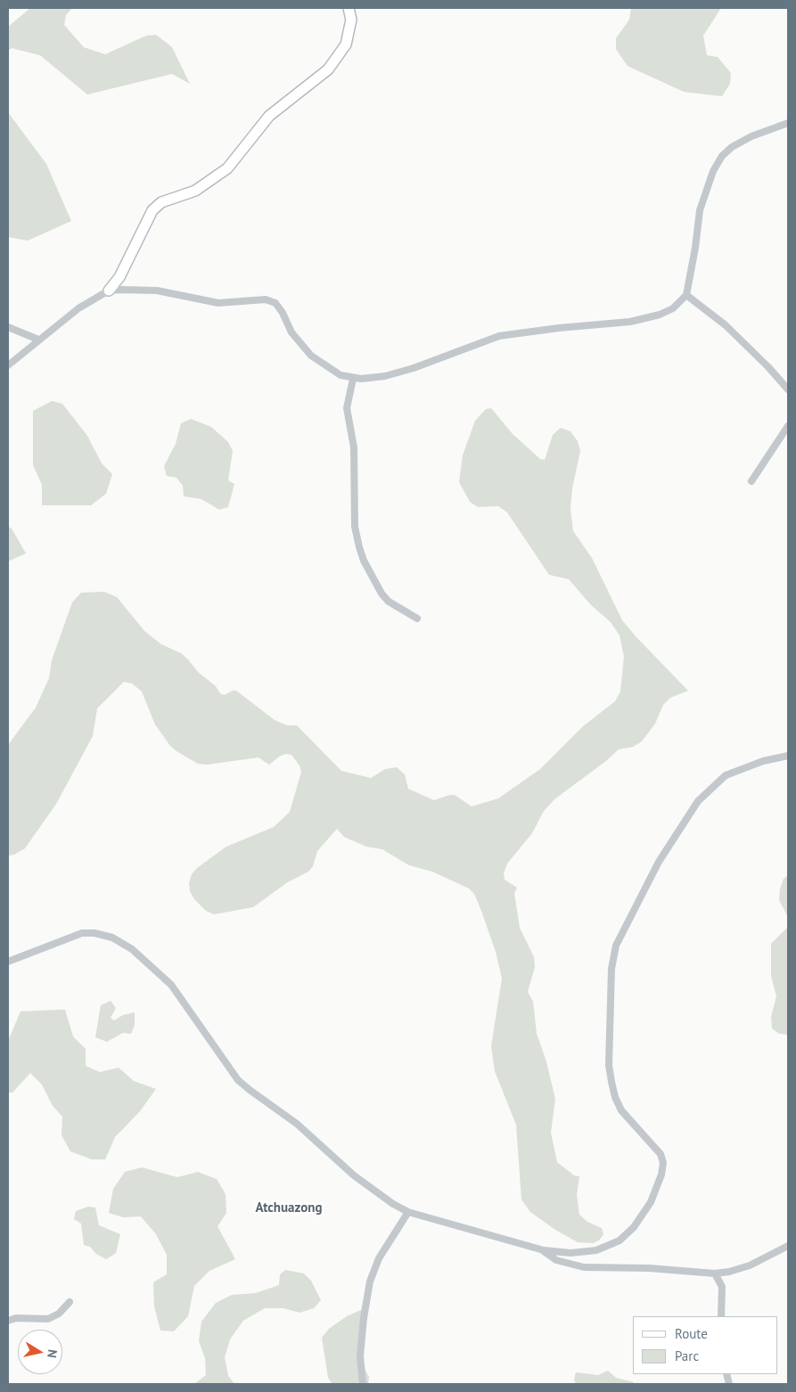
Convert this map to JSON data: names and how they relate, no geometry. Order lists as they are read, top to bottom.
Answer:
{
  "districts": ["Atchuazong"],
  "legend": ["Route", "Parc"],
  "north": "right"
}
